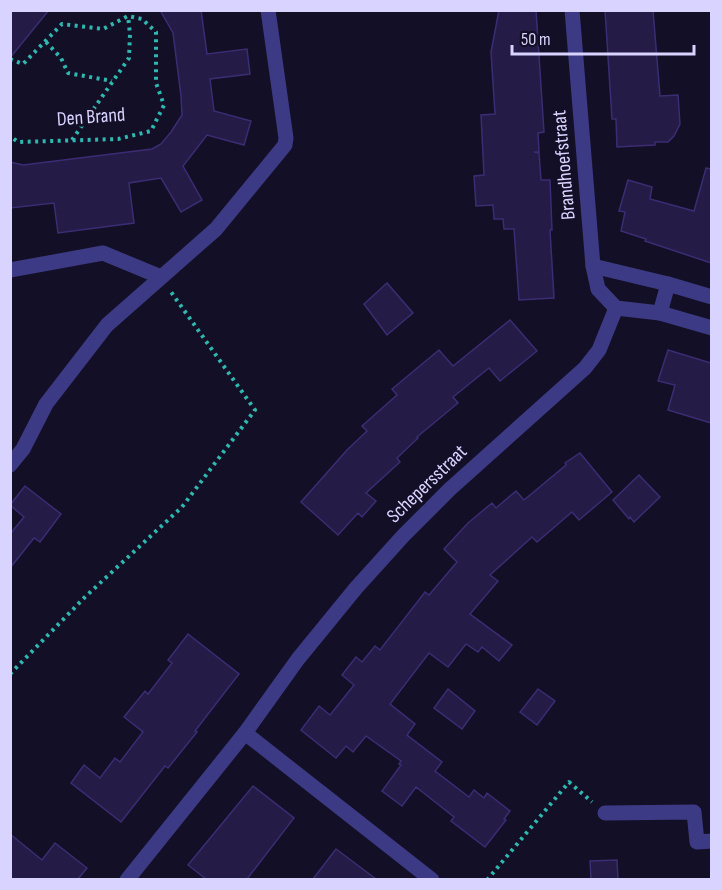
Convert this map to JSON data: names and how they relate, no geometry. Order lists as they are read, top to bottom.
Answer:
{
  "streets": {
    "street": ["Brandhoefstraat", "Schepersstraat"],
    "path": ["Den Brand"]
  },
  "crossings": [
    ["Brandhoefstraat", "Schepersstraat"]
  ],
  "scale_bar": "50 m"
}
